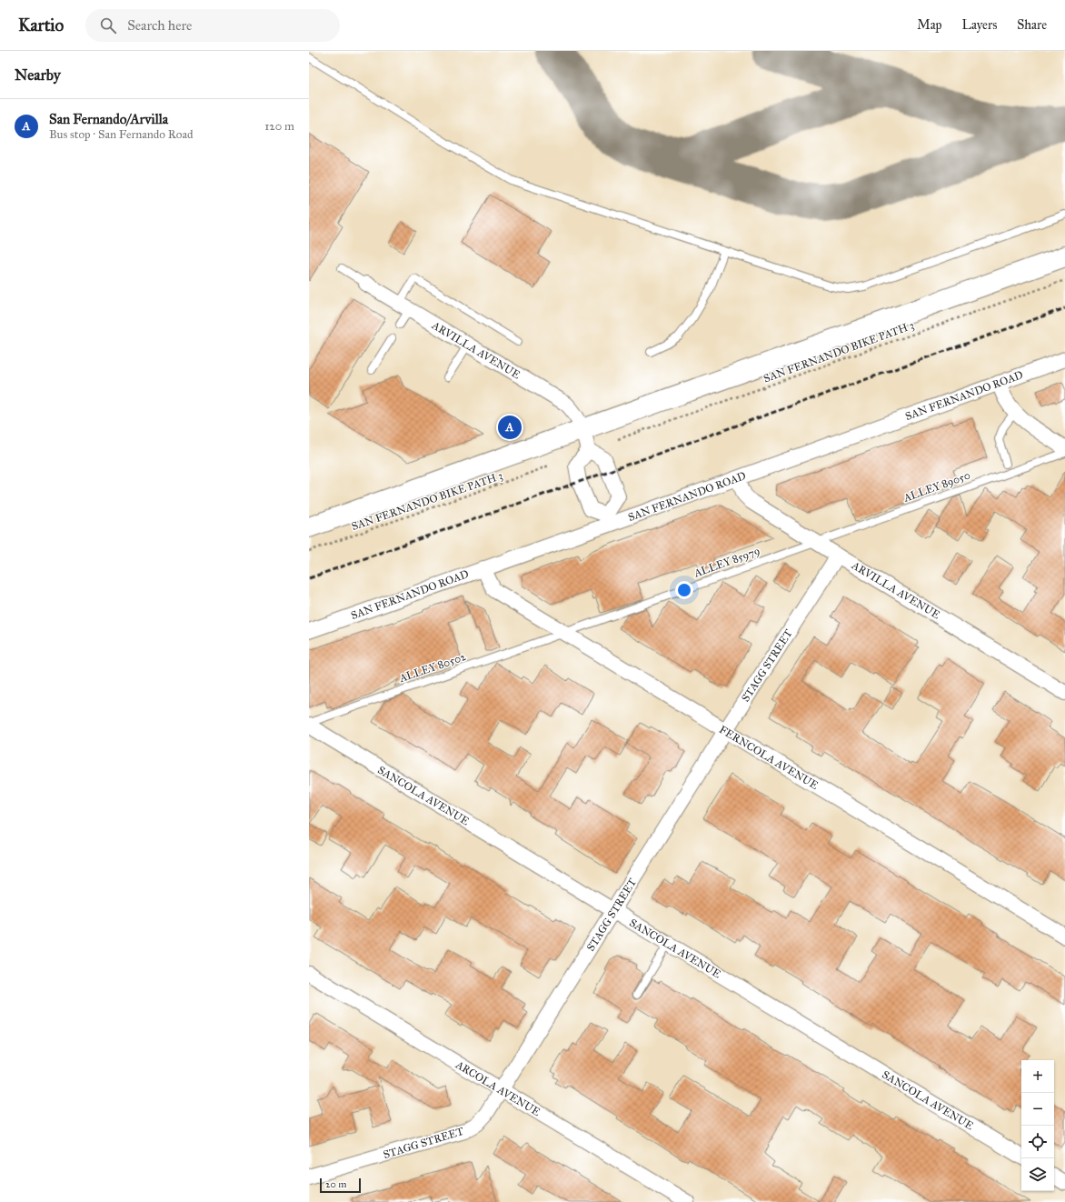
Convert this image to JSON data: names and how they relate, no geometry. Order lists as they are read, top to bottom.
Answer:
{
  "streets": {
    "street": [
      "ARVILLA AVENUE",
      "SAN FERNANDO ROAD",
      "STAGG STREET",
      "FERNCOLA AVENUE",
      "SANCOLA AVENUE",
      "ARCOLA AVENUE"
    ],
    "lane": ["ALLEY 89050", "ALLEY 85979", "ALLEY 80502"],
    "path": ["SAN FERNANDO BIKE PATH 3"]
  },
  "crossings": [
    ["ARVILLA AVENUE", "SAN FERNANDO ROAD"],
    ["ARVILLA AVENUE", "ALLEY 89050"],
    ["ARVILLA AVENUE", "ALLEY 85979"],
    ["ARVILLA AVENUE", "STAGG STREET"],
    ["SAN FERNANDO ROAD", "FERNCOLA AVENUE"],
    ["ALLEY 89050", "ALLEY 85979"],
    ["ALLEY 85979", "ALLEY 80502"],
    ["ALLEY 85979", "FERNCOLA AVENUE"],
    ["STAGG STREET", "FERNCOLA AVENUE"],
    ["STAGG STREET", "SANCOLA AVENUE"],
    ["STAGG STREET", "ARCOLA AVENUE"],
    ["ALLEY 80502", "FERNCOLA AVENUE"]
  ],
  "scale_bar": "20 m",
  "page": {
    "header": "Kartio",
    "search": "Search here",
    "nav": ["Map", "Layers", "Share"],
    "heading": "Nearby",
    "list": [
      {
        "mark": "A",
        "name": "San Fernando/Arvilla",
        "note": "Bus stop · San Fernando Road",
        "value": "120 m"
      }
    ],
    "pins": "A",
    "map_buttons": ["+", "−"],
    "scale": "20 m"
  }
}
